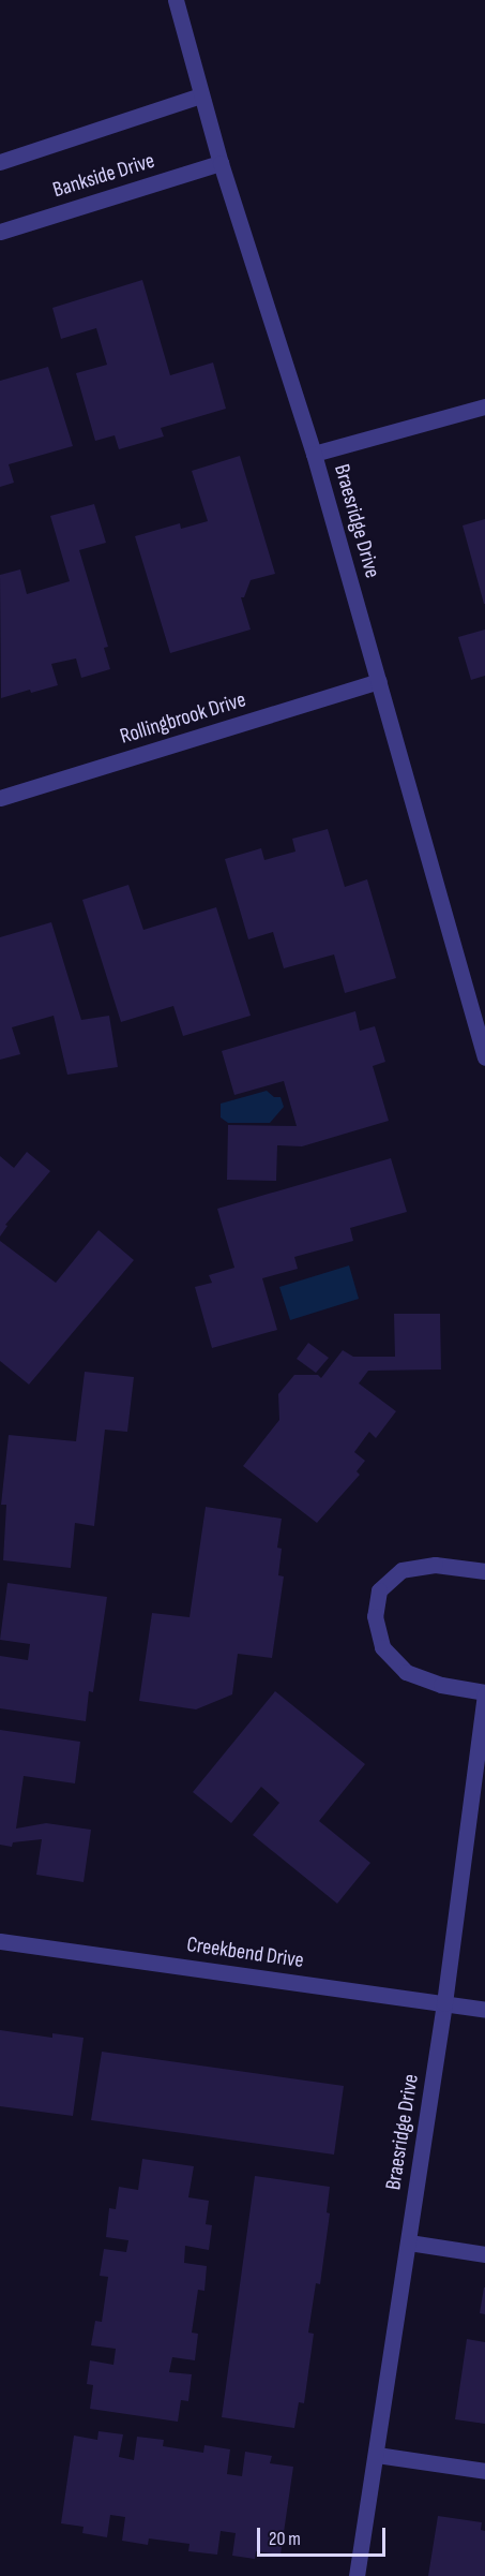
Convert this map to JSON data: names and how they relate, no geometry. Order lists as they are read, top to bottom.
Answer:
{
  "streets": {
    "street": [
      "Bankside Drive",
      "Braesridge Drive",
      "Rollingbrook Drive",
      "Creekbend Drive"
    ]
  },
  "crossings": [
    ["Bankside Drive", "Braesridge Drive"],
    ["Braesridge Drive", "Rollingbrook Drive"],
    ["Braesridge Drive", "Creekbend Drive"]
  ],
  "scale_bar": "20 m"
}
